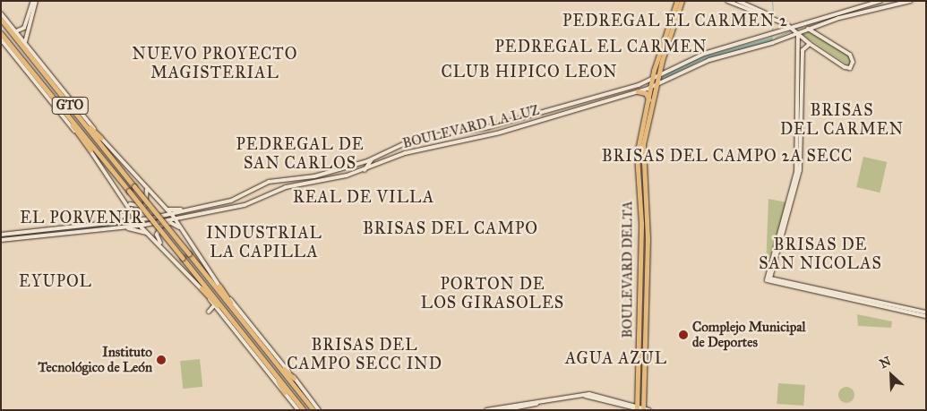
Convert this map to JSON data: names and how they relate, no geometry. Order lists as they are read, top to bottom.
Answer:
{
  "streets": {
    "main road": ["GTO", "BOULEVARD LA LUZ", "BOULEVARD DELTA"]
  },
  "crossings": [
    ["BOULEVARD LA LUZ", "BOULEVARD DELTA"]
  ],
  "districts": [
    "PEDREGAL EL CARMEN 2",
    "PEDREGAL EL CARMEN",
    "NUEVO PROYECTO MAGISTERIAL",
    "CLUB HIPICO LEON",
    "BRISAS DEL CARMEN",
    "PEDREGAL DE SAN CARLOS",
    "BRISAS DEL CAMPO 2A SECC",
    "REAL DE VILLA",
    "EL PORVENIR",
    "BRISAS DEL CAMPO",
    "INDUSTRIAL LA CAPILLA",
    "BRISAS DE SAN NICOLAS",
    "EYUPOL",
    "PORTON DE LOS GIRASOLES",
    "BRISAS DEL CAMPO SECC IND",
    "AGUA AZUL"
  ],
  "places": ["Complejo Municipal de Deportes", "Instituto Tecnológico de León"],
  "north": "top left"
}
